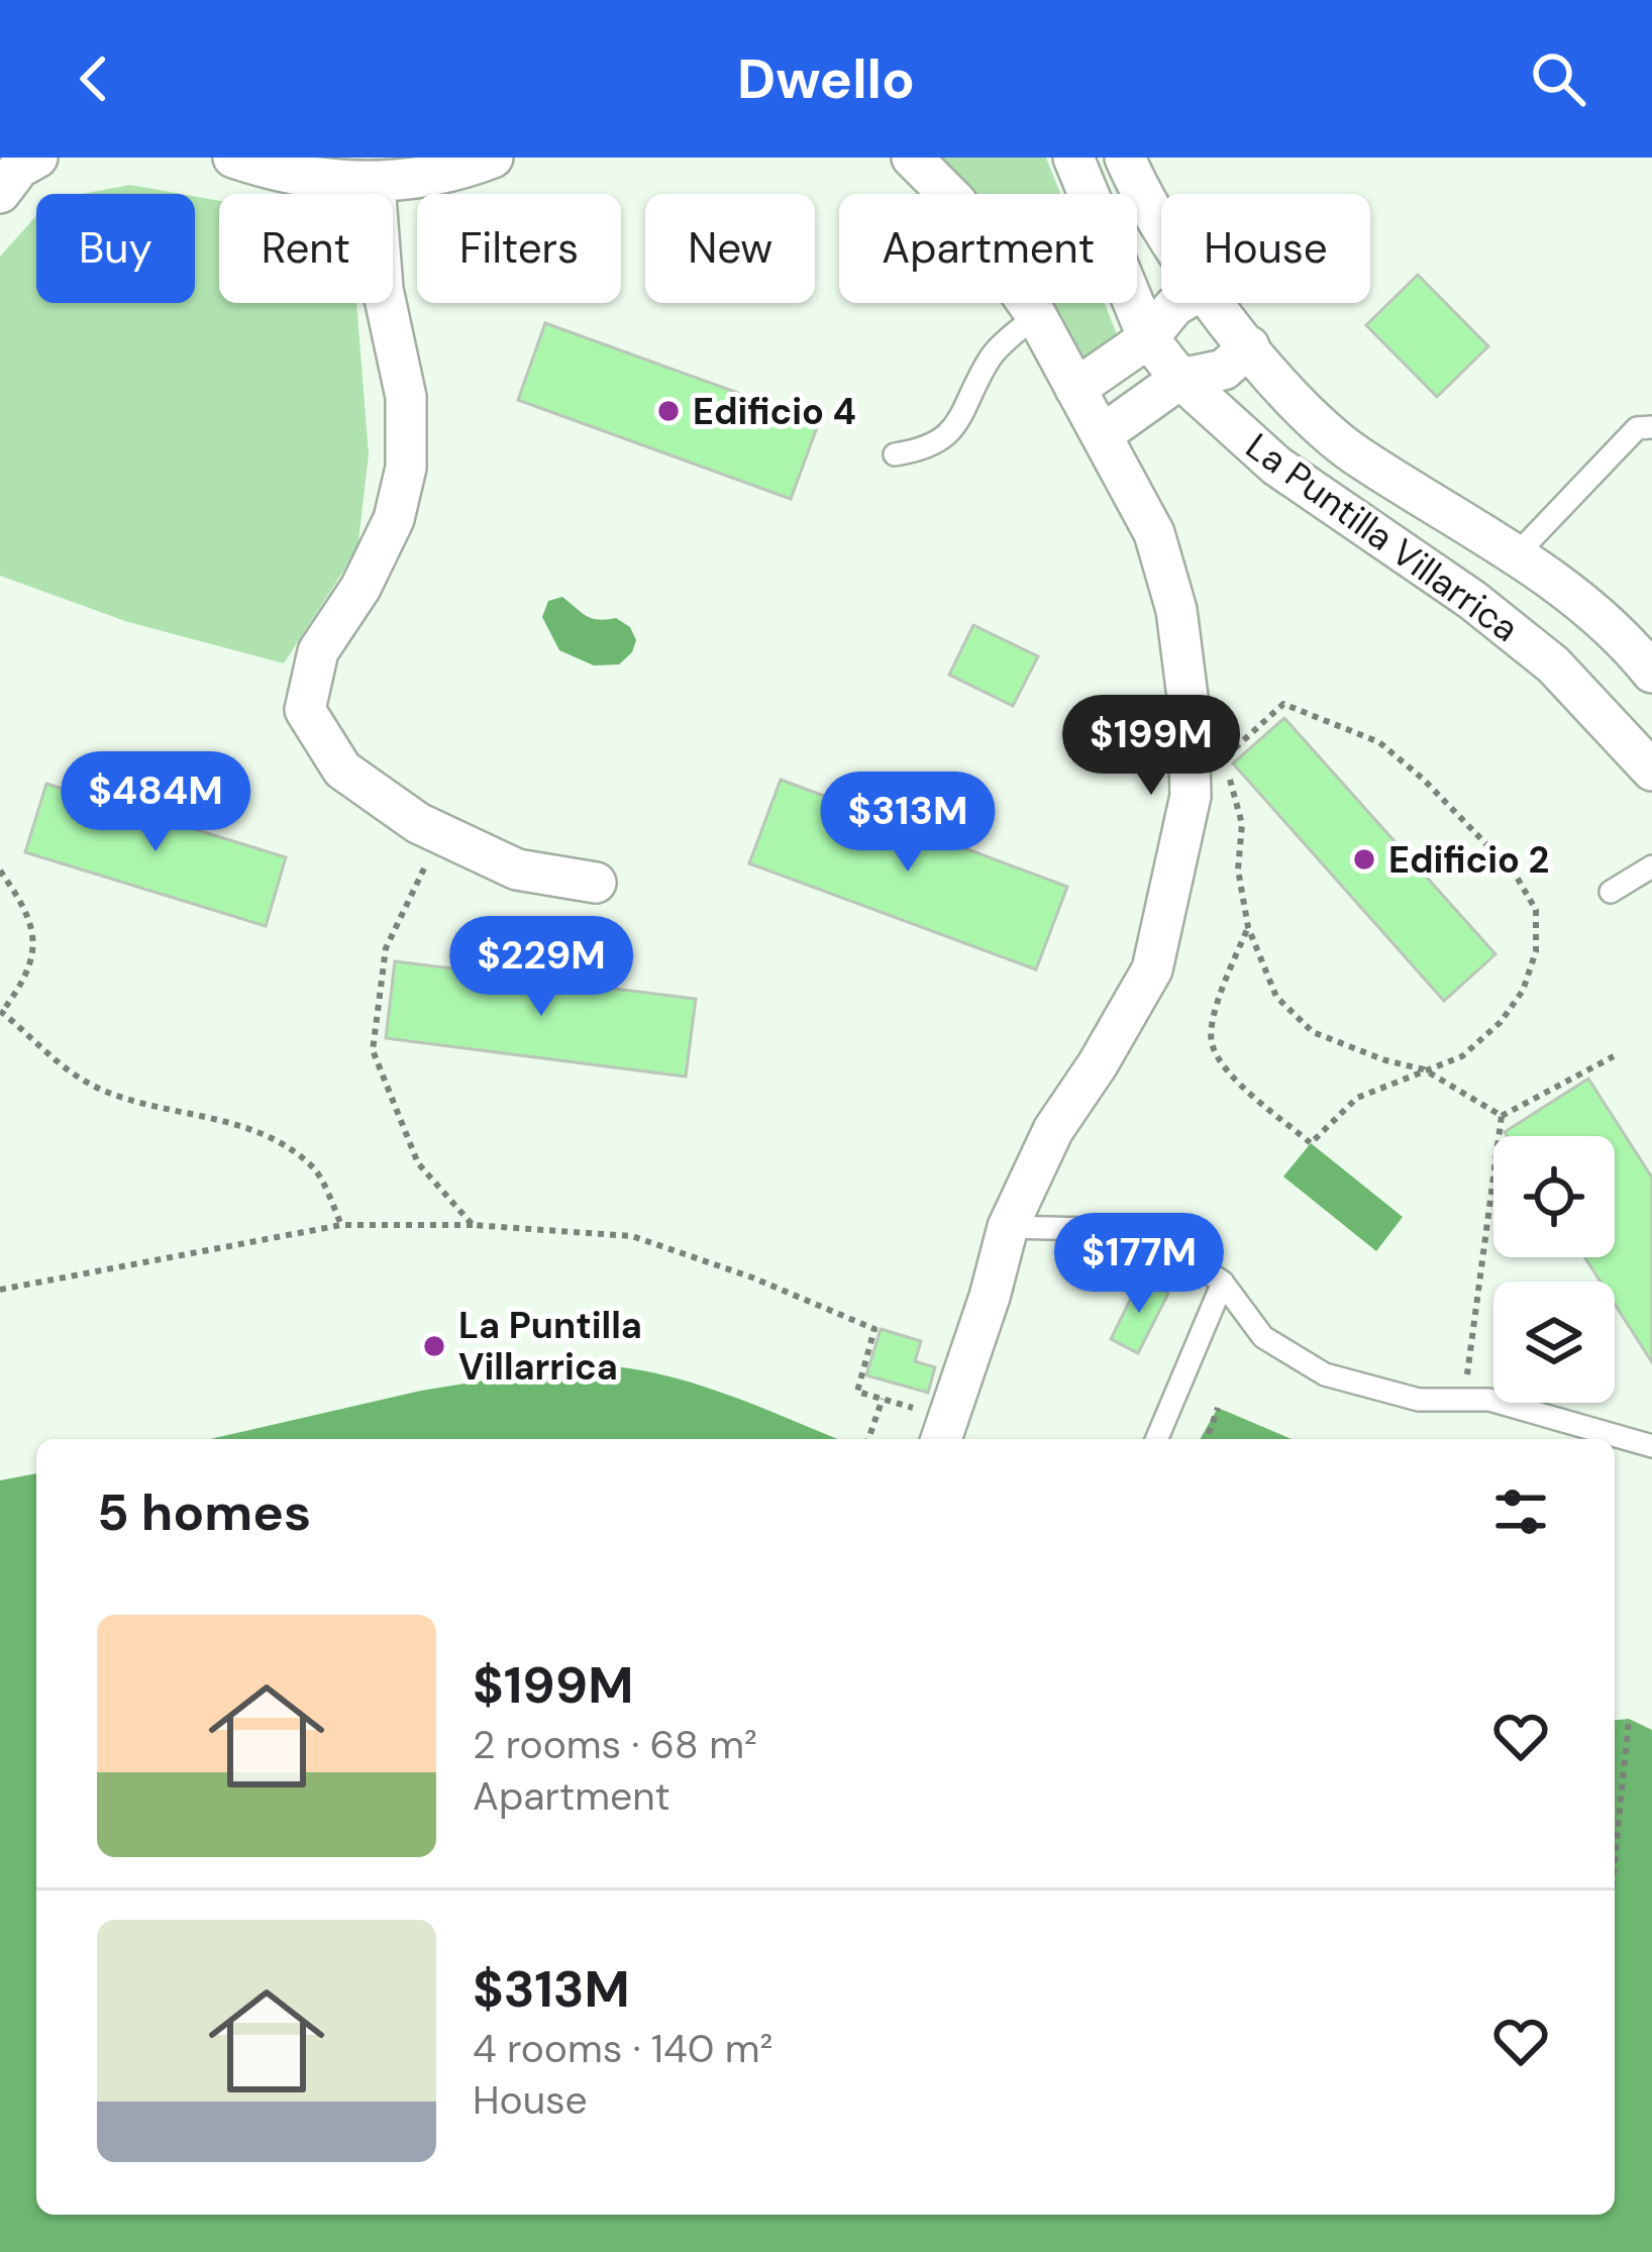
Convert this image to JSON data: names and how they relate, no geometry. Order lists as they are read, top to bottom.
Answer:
{
  "streets": {
    "street": ["La Puntilla Villarrica"]
  },
  "places": ["Edificio 4", "Edificio 2", "La Puntilla Villarrica"],
  "page": {
    "header": "Dwello",
    "chip": [
      "Buy",
      "Rent",
      "Filters",
      "New",
      "Apartment",
      "House"
    ],
    "price": [
      "$199M",
      "$484M",
      "$313M",
      "$229M",
      "$177M"
    ],
    "heading": "5 homes",
    "list": [
      {
        "name": "$199M",
        "note": "2 rooms · 68 m² · Apartment"
      },
      {
        "name": "$313M",
        "note": "4 rooms · 140 m² · House"
      }
    ]
  }
}
